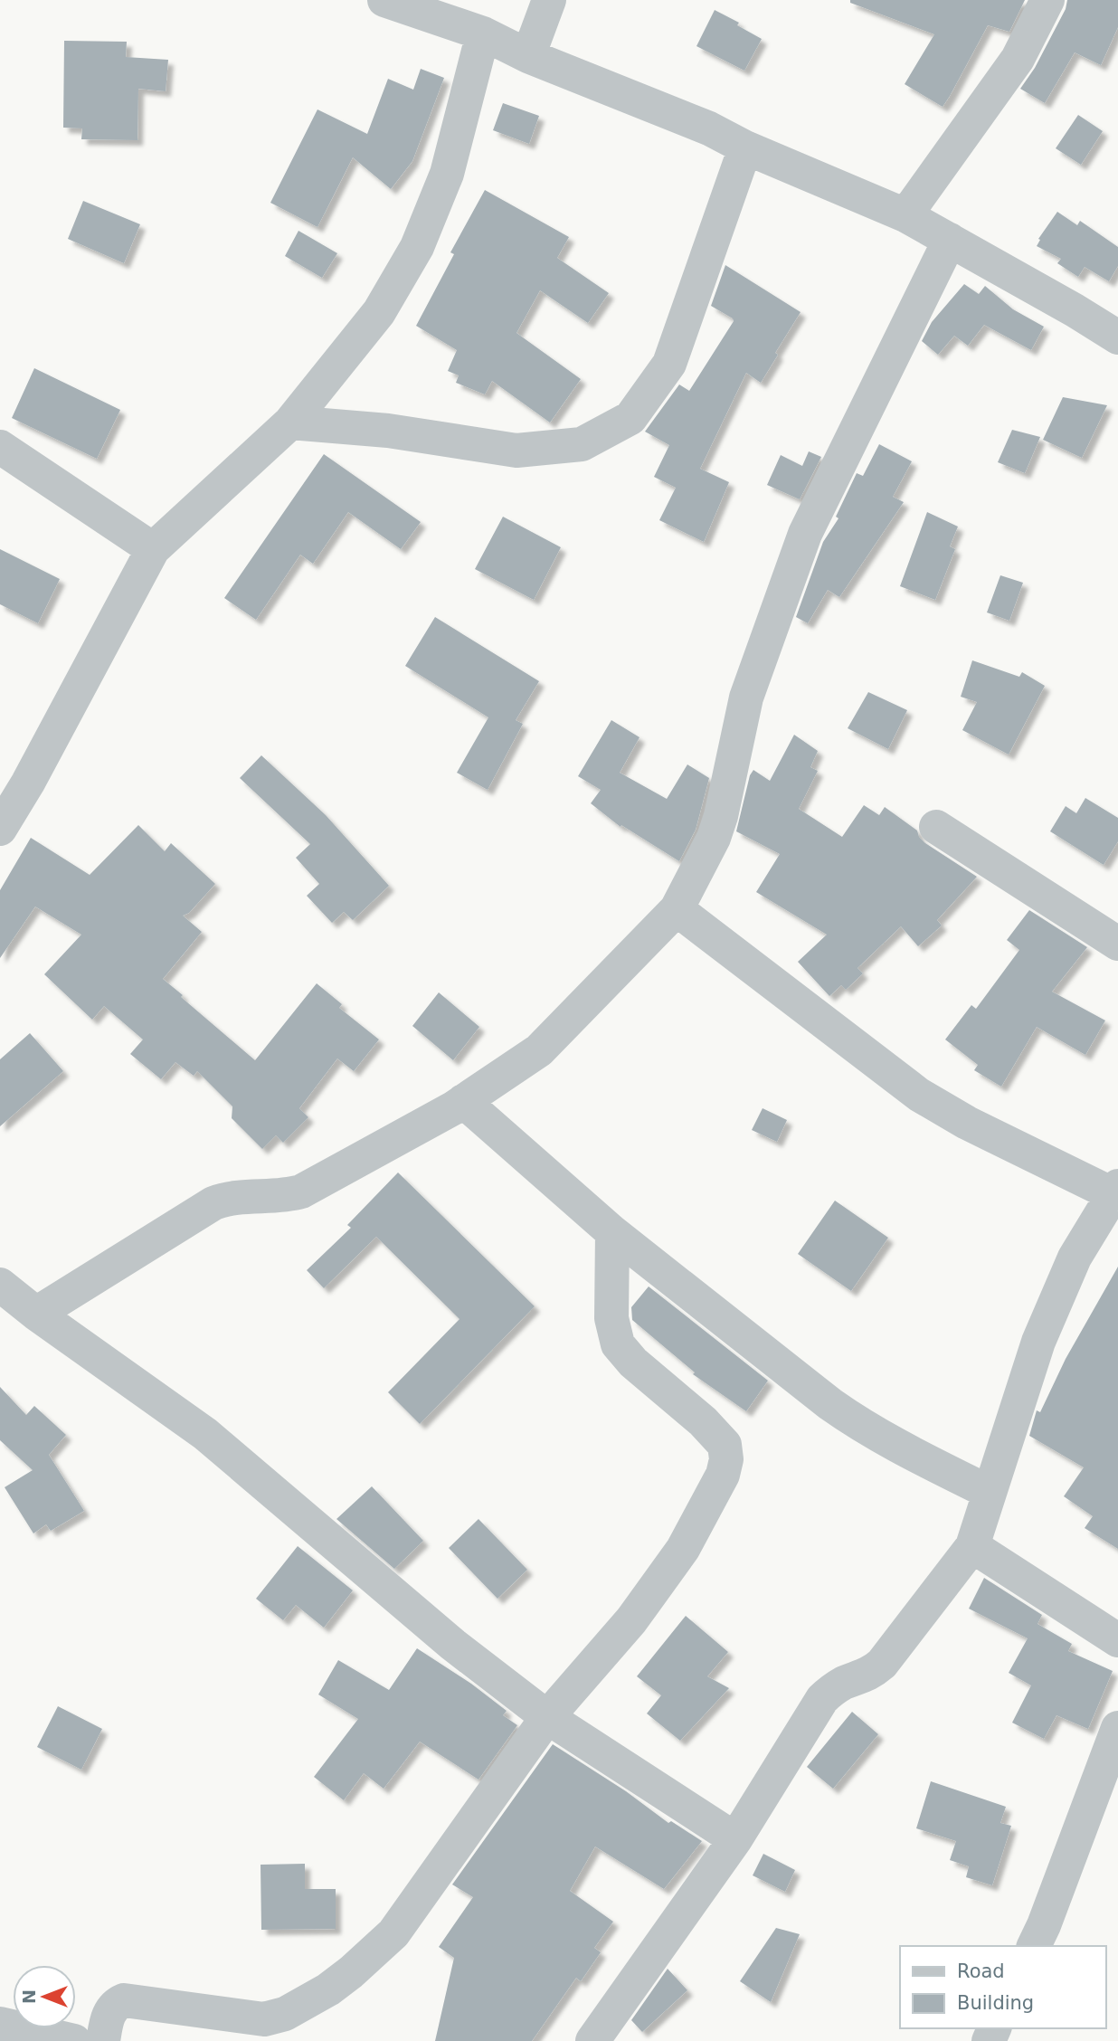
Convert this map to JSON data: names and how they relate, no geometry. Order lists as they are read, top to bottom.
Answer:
{
  "legend": ["Road", "Building"],
  "north": "left"
}
